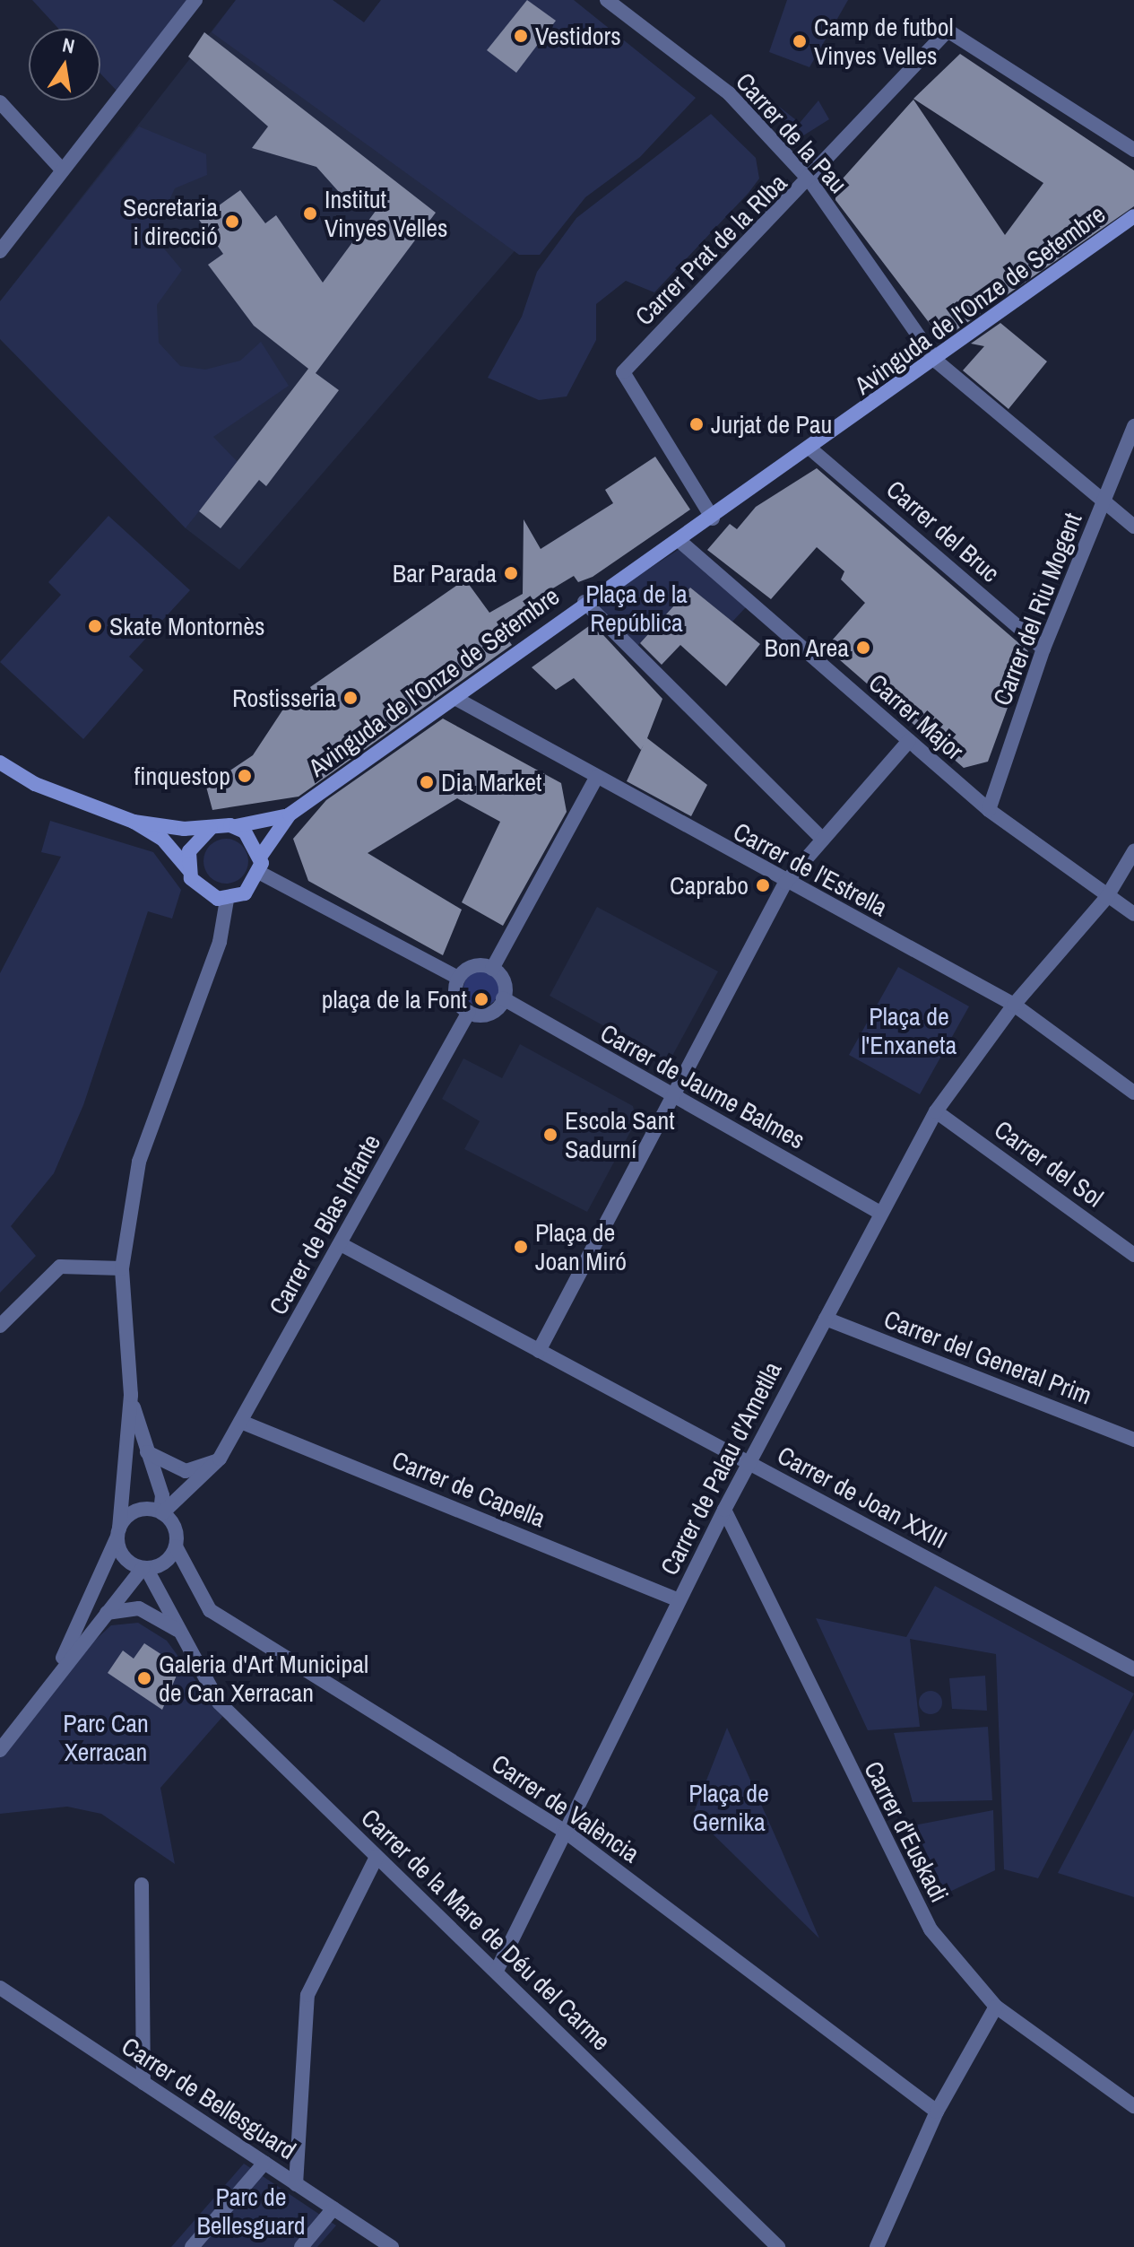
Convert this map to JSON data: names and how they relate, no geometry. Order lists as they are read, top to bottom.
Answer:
{
  "streets": {
    "street": [
      "Carrer de la Pau",
      "Carrer Prat de la RIba",
      "Avinguda de l'Onze de Setembre",
      "Carrer del Bruc",
      "Carrer del Riu Mogent",
      "Carrer Major",
      "Carrer de l'Estrella",
      "Carrer de Jaume Balmes",
      "Carrer del Sol",
      "Carrer de Blas Infante",
      "Carrer del General Prim",
      "Carrer de Palau d'Ametlla",
      "Carrer de Capella",
      "Carrer de Joan XXIII",
      "Carrer de València",
      "Carrer d'Euskadi",
      "Carrer de la Mare de Déu del Carme",
      "Carrer de Bellesguard"
    ]
  },
  "crossings": [
    ["Carrer de la Pau", "Carrer Prat de la RIba"],
    ["Carrer de la Pau", "Avinguda de l'Onze de Setembre"],
    ["Carrer de la Pau", "Carrer del Riu Mogent"],
    ["Carrer Prat de la RIba", "Avinguda de l'Onze de Setembre"],
    ["Avinguda de l'Onze de Setembre", "Carrer del Bruc"],
    ["Avinguda de l'Onze de Setembre", "Carrer Major"],
    ["Avinguda de l'Onze de Setembre", "Carrer de l'Estrella"],
    ["Carrer del Bruc", "Carrer del Riu Mogent"],
    ["Carrer del Riu Mogent", "Carrer Major"],
    ["Carrer Major", "Carrer de Palau d'Ametlla"],
    ["Carrer de l'Estrella", "Carrer de Palau d'Ametlla"],
    ["Carrer de Jaume Balmes", "Carrer de Blas Infante"],
    ["Carrer de Jaume Balmes", "Carrer de Palau d'Ametlla"],
    ["Carrer del Sol", "Carrer de Palau d'Ametlla"],
    ["Carrer de Blas Infante", "Carrer de Capella"],
    ["Carrer de Blas Infante", "Carrer de Joan XXIII"],
    ["Carrer de Blas Infante", "Carrer de València"],
    ["Carrer de Blas Infante", "Carrer de la Mare de Déu del Carme"],
    ["Carrer del General Prim", "Carrer de Palau d'Ametlla"],
    ["Carrer de Palau d'Ametlla", "Carrer de Capella"],
    ["Carrer de Palau d'Ametlla", "Carrer de Joan XXIII"],
    ["Carrer de Palau d'Ametlla", "Carrer de València"],
    ["Carrer de Palau d'Ametlla", "Carrer d'Euskadi"],
    ["Carrer de Palau d'Ametlla", "Carrer de la Mare de Déu del Carme"],
    ["Carrer de València", "Carrer de la Mare de Déu del Carme"]
  ],
  "parks": [
    "Plaça de la República",
    "Plaça de l'Enxaneta",
    "Parc Can Xerracan",
    "Plaça de Gernika",
    "Parc de Bellesguard"
  ],
  "places": [
    "Vestidors",
    "Camp de futbol Vinyes Velles",
    "Institut Vinyes Velles",
    "Secretaria i direcció",
    "Jurjat de Pau",
    "Bar Parada",
    "Skate Montornès",
    "Bon Area",
    "Rostisseria",
    "finquestop",
    "Dia Market",
    "Caprabo",
    "plaça de la Font",
    "Escola Sant Sadurní",
    "Plaça de Joan Miró",
    "Galeria d'Art Municipal de Can Xerracan"
  ],
  "north": "top"
}
